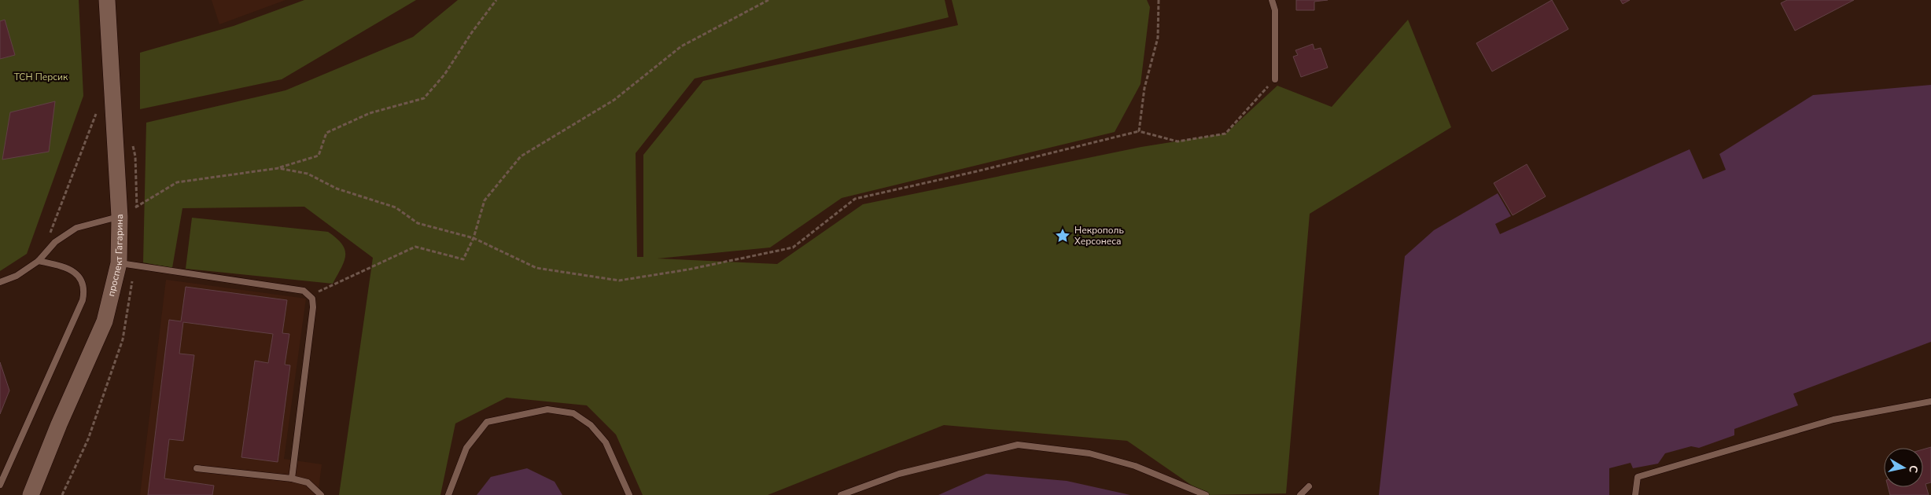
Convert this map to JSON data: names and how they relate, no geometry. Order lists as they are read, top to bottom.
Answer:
{
  "streets": {
    "main road": ["проспект Гагарина"]
  },
  "parks": ["ТСН Персик"],
  "places": {
    "place": ["Некрополь Херсонеса"]
  },
  "north": "right"
}
